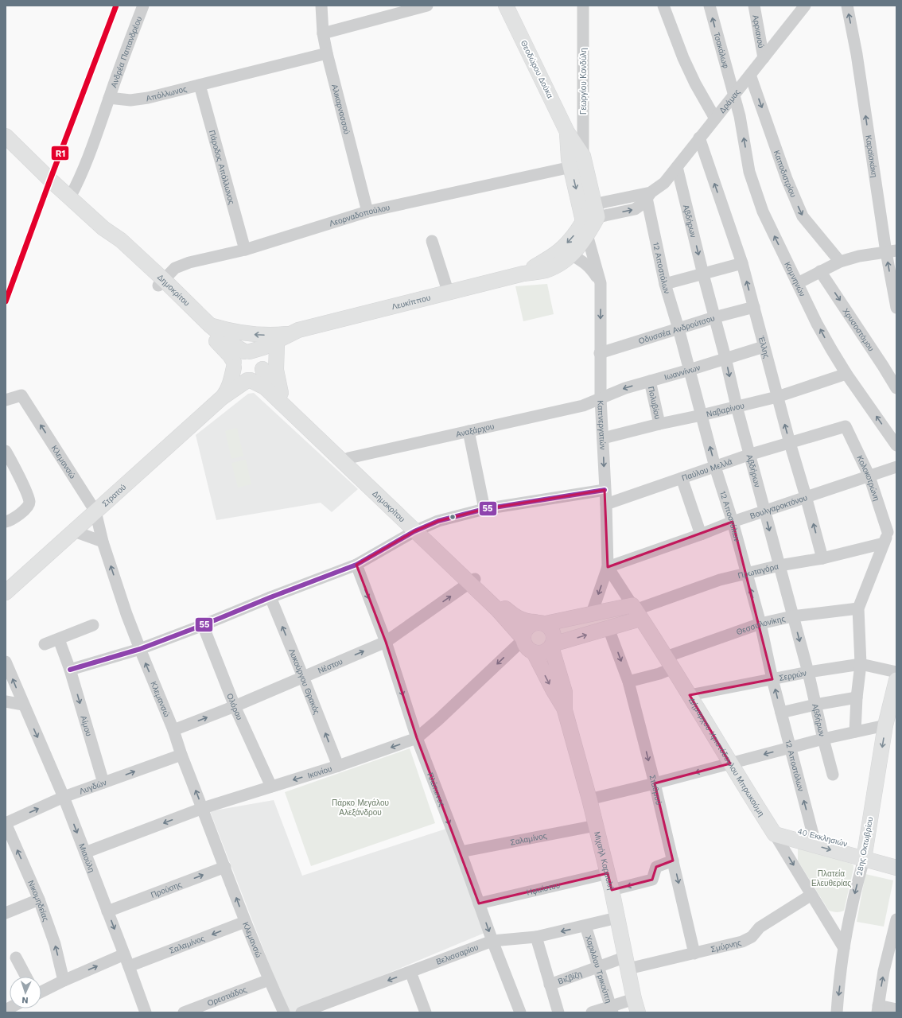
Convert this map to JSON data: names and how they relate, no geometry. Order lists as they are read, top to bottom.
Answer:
{
  "streets": {
    "main road": [
      "Θεοδώρου Δούκα",
      "Δημοκρίτου",
      "Λευκίππου",
      "Στρατού",
      "Δήμαρχου Χριστόδουλου Μπρωκούμη",
      "40 Εκκλησιών",
      "28ης Οκτωβρίου",
      "Μιχαήλ Καραολή"
    ],
    "street": [
      "Αρριανού",
      "Τσακάλωφ",
      "Ανδρέα Παπανδρέου",
      "Γεωργίου Κονδύλη",
      "Απόλλωνος",
      "Δράμας",
      "Αλικαρνασσού",
      "Καραϊσκάκη",
      "Πάροδος Απόλλωνος",
      "Καποδιστρίου",
      "Λεορναδοπούλου",
      "Αβδήρων",
      "12 Αποστόλων",
      "Κομνηνών",
      "Οδυσσέα Ανδρούτσου",
      "Χρυσοστόμου",
      "Έλλης",
      "Ιωαννίνων",
      "Πολυβίου",
      "Ναβαρίνου",
      "Καπνεργατών",
      "Αναξάρχου",
      "Κλεμανσώ",
      "Παύλου Μελλά",
      "Κολοκοτρώνη",
      "Βουλγαροκτόνου",
      "Πρωταγόρα",
      "Θεσσαλονίκης",
      "Νέστου",
      "Σερρών",
      "Λυκούργου Θρακός",
      "Ολόρου",
      "Αίμου",
      "Ικονίου",
      "Λυγδών",
      "Πλάτωνος",
      "Σταθμού",
      "Σαλαμίνος",
      "Μιαούλη",
      "Ηφαίστου",
      "Προύσης",
      "Νικομηδείας",
      "Σμύρνης",
      "Βελισσαρίου",
      "Χαριλάου Τρικούπη",
      "Βιζβίζη",
      "Ορεστιάδος"
    ]
  },
  "crossings": [
    ["Αρριανού", "Δράμας"],
    ["Τσακάλωφ", "Δράμας"],
    ["Τσακάλωφ", "Κομνηνών"],
    ["Ανδρέα Παπανδρέου", "Απόλλωνος"],
    ["Θεοδώρου Δούκα", "Γεωργίου Κονδύλη"],
    ["Θεοδώρου Δούκα", "Δράμας"],
    ["Θεοδώρου Δούκα", "Λεορναδοπούλου"],
    ["Θεοδώρου Δούκα", "Λευκίππου"],
    ["Θεοδώρου Δούκα", "Καπνεργατών"],
    ["Απόλλωνος", "Αλικαρνασσού"],
    ["Απόλλωνος", "Πάροδος Απόλλωνος"],
    ["Δράμας", "Καποδιστρίου"],
    ["Δράμας", "Αβδήρων"],
    ["Δράμας", "12 Αποστόλων"],
    ["Δράμας", "Κομνηνών"],
    ["Δράμας", "Λευκίππου"],
    ["Δράμας", "Έλλης"],
    ["Δράμας", "Καπνεργατών"],
    ["Αλικαρνασσού", "Λεορναδοπούλου"],
    ["Πάροδος Απόλλωνος", "Λεορναδοπούλου"],
    ["Λεορναδοπούλου", "Δημοκρίτου"],
    ["Αβδήρων", "Οδυσσέα Ανδρούτσου"],
    ["Αβδήρων", "Ιωαννίνων"],
    ["Αβδήρων", "Ναβαρίνου"],
    ["Αβδήρων", "Παύλου Μελλά"],
    ["Αβδήρων", "Βουλγαροκτόνου"],
    ["Αβδήρων", "Πρωταγόρα"],
    ["Αβδήρων", "Θεσσαλονίκης"],
    ["Αβδήρων", "Σερρών"],
    ["12 Αποστόλων", "Οδυσσέα Ανδρούτσου"],
    ["12 Αποστόλων", "Ιωαννίνων"],
    ["12 Αποστόλων", "Ναβαρίνου"],
    ["12 Αποστόλων", "Παύλου Μελλά"],
    ["12 Αποστόλων", "Βουλγαροκτόνου"],
    ["12 Αποστόλων", "Πρωταγόρα"],
    ["12 Αποστόλων", "Θεσσαλονίκης"],
    ["12 Αποστόλων", "Σερρών"],
    ["12 Αποστόλων", "40 Εκκλησιών"],
    ["Κομνηνών", "Ναβαρίνου"],
    ["Δημοκρίτου", "Λευκίππου"],
    ["Δημοκρίτου", "Αναξάρχου"],
    ["Δημοκρίτου", "Στρατού"],
    ["Δημοκρίτου", "Νέστου"],
    ["Δημοκρίτου", "Ικονίου"],
    ["Δημοκρίτου", "Μιχαήλ Καραολή"],
    ["Λευκίππου", "Καπνεργατών"],
    ["Λευκίππου", "Στρατού"],
    ["Οδυσσέα Ανδρούτσου", "Έλλης"],
    ["Οδυσσέα Ανδρούτσου", "Καπνεργατών"],
    ["Έλλης", "Ιωαννίνων"],
    ["Έλλης", "Ναβαρίνου"],
    ["Έλλης", "Παύλου Μελλά"],
    ["Έλλης", "Βουλγαροκτόνου"],
    ["Έλλης", "Πρωταγόρα"],
    ["Ιωαννίνων", "Πολυβίου"],
    ["Ιωαννίνων", "Καπνεργατών"],
    ["Ιωαννίνων", "Αναξάρχου"],
    ["Πολυβίου", "Ναβαρίνου"],
    ["Ναβαρίνου", "Καπνεργατών"],
    ["Καπνεργατών", "Αναξάρχου"],
    ["Καπνεργατών", "Παύλου Μελλά"],
    ["Καπνεργατών", "Βουλγαροκτόνου"],
    ["Καπνεργατών", "Δήμαρχου Χριστόδουλου Μπρωκούμη"],
    ["Κλεμανσώ", "Στρατού"],
    ["Κλεμανσώ", "Νέστου"],
    ["Κλεμανσώ", "Ικονίου"],
    ["Κλεμανσώ", "Λυγδών"],
    ["Κλεμανσώ", "Σαλαμίνος"],
    ["Κλεμανσώ", "Προύσης"],
    ["Κλεμανσώ", "Ορεστιάδος"],
    ["Παύλου Μελλά", "Κολοκοτρώνη"],
    ["Κολοκοτρώνη", "Βουλγαροκτόνου"],
    ["Κολοκοτρώνη", "Πρωταγόρα"],
    ["Βουλγαροκτόνου", "Δήμαρχου Χριστόδουλου Μπρωκούμη"],
    ["Πρωταγόρα", "Δήμαρχου Χριστόδουλου Μπρωκούμη"],
    ["Θεσσαλονίκης", "Δήμαρχου Χριστόδουλου Μπρωκούμη"],
    ["Θεσσαλονίκης", "Σταθμού"],
    ["Νέστου", "Λυκούργου Θρακός"],
    ["Νέστου", "Ολόρου"],
    ["Νέστου", "Πλάτωνος"],
    ["Σερρών", "Δήμαρχου Χριστόδουλου Μπρωκούμη"],
    ["Λυκούργου Θρακός", "Ικονίου"],
    ["Ολόρου", "Ικονίου"],
    ["Αίμου", "Λυγδών"],
    ["Δήμαρχου Χριστόδουλου Μπρωκούμη", "40 Εκκλησιών"],
    ["Δήμαρχου Χριστόδουλου Μπρωκούμη", "28ης Οκτωβρίου"],
    ["Δήμαρχου Χριστόδουλου Μπρωκούμη", "Σμύρνης"],
    ["Ικονίου", "Πλάτωνος"],
    ["Ικονίου", "Μιαούλη"],
    ["Ικονίου", "Μιχαήλ Καραολή"],
    ["Λυγδών", "Μιαούλη"],
    ["Λυγδών", "Νικομηδείας"],
    ["Πλάτωνος", "Σαλαμίνος"],
    ["Πλάτωνος", "Ηφαίστου"],
    ["Πλάτωνος", "Βελισσαρίου"],
    ["Σταθμού", "Σμύρνης"],
    ["40 Εκκλησιών", "28ης Οκτωβρίου"],
    ["Σαλαμίνος", "Μιαούλη"],
    ["Σαλαμίνος", "Μιχαήλ Καραολή"],
    ["Μιαούλη", "Προύσης"],
    ["Μιχαήλ Καραολή", "Ηφαίστου"],
    ["Μιχαήλ Καραολή", "Σμύρνης"],
    ["Μιχαήλ Καραολή", "Βελισσαρίου"],
    ["Μιχαήλ Καραολή", "Βιζβίζη"],
    ["Σμύρνης", "Βιζβίζη"],
    ["Βελισσαρίου", "Χαριλάου Τρικούπη"],
    ["Χαριλάου Τρικούπη", "Βιζβίζη"]
  ],
  "one_way": [
    "Καραϊσκάκη",
    "Καποδιστρίου",
    "Αβδήρων",
    "Κομνηνών",
    "Χρυσοστόμου",
    "Έλλης",
    "Κλεμανσώ",
    "Λυκούργου Θρακός",
    "Αίμου",
    "Ικονίου",
    "Λυγδών",
    "Πλάτωνος",
    "Σταθμού",
    "Σαλαμίνος",
    "28ης Οκτωβρίου",
    "Προύσης",
    "Νικομηδείας",
    "Βελισσαρίου"
  ],
  "parks": ["Πάρκο Μεγάλου Αλεξάνδρου", "Πλατεία Ελευθερίας"],
  "lines": ["transit line R1", "transit line 55"],
  "north": "bottom"
}
